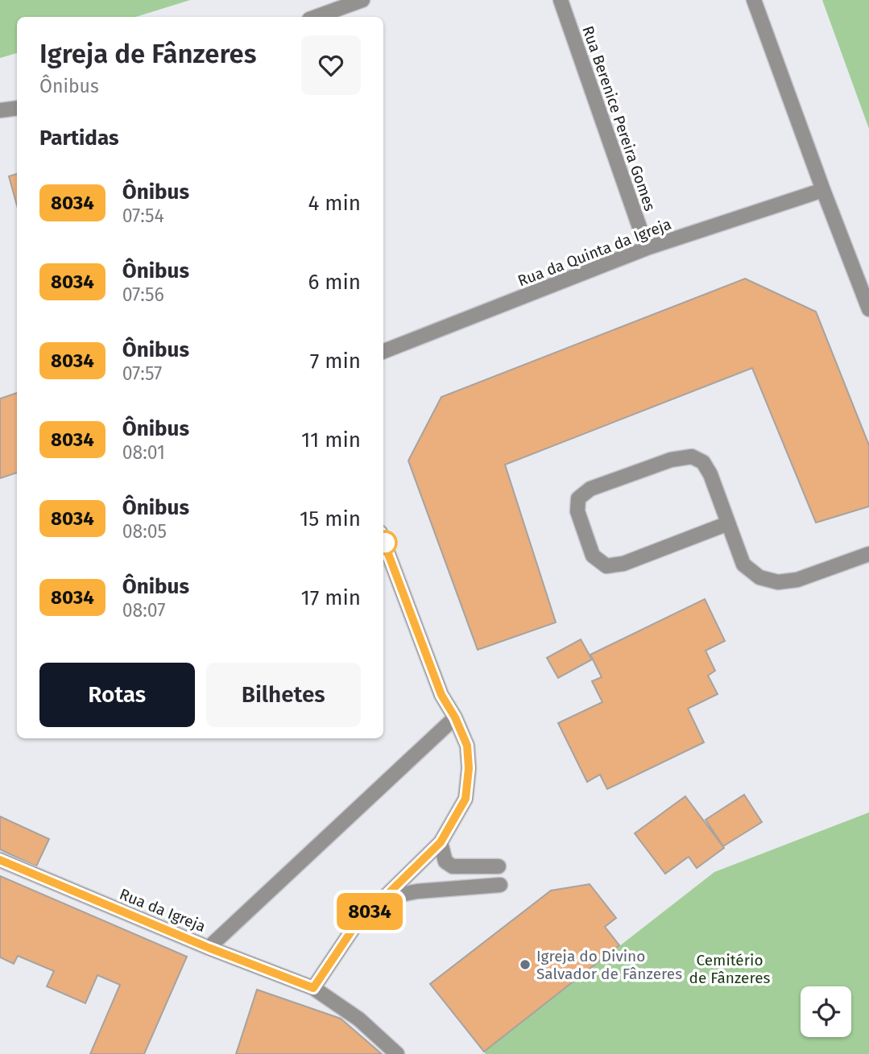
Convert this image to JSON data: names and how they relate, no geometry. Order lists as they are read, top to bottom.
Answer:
{
  "streets": {
    "street": ["Rua Berenice Pereira Gomes", "Rua da Quinta da Igreja", "Rua da Igreja"]
  },
  "crossings": [
    ["Rua Berenice Pereira Gomes", "Rua da Quinta da Igreja"]
  ],
  "parks": ["Cemitério de Fânzeres"],
  "places": ["Igreja do Divino Salvador de Fânzeres"],
  "lines": ["bus line 8034"],
  "page": {
    "on_map": "8034",
    "heading": [
      ["Igreja de Fânzeres", "Ônibus"],
      "Partidas"
    ],
    "list": [
      {
        "mark": "8034",
        "name": "Ônibus",
        "note": "07:54",
        "value": "4 min"
      },
      {
        "mark": "8034",
        "name": "Ônibus",
        "note": "07:56",
        "value": "6 min"
      },
      {
        "mark": "8034",
        "name": "Ônibus",
        "note": "07:57",
        "value": "7 min"
      },
      {
        "mark": "8034",
        "name": "Ônibus",
        "note": "08:01",
        "value": "11 min"
      },
      {
        "mark": "8034",
        "name": "Ônibus",
        "note": "08:05",
        "value": "15 min"
      },
      {
        "mark": "8034",
        "name": "Ônibus",
        "note": "08:07",
        "value": "17 min"
      }
    ],
    "buttons": ["Rotas", "Bilhetes"]
  }
}
